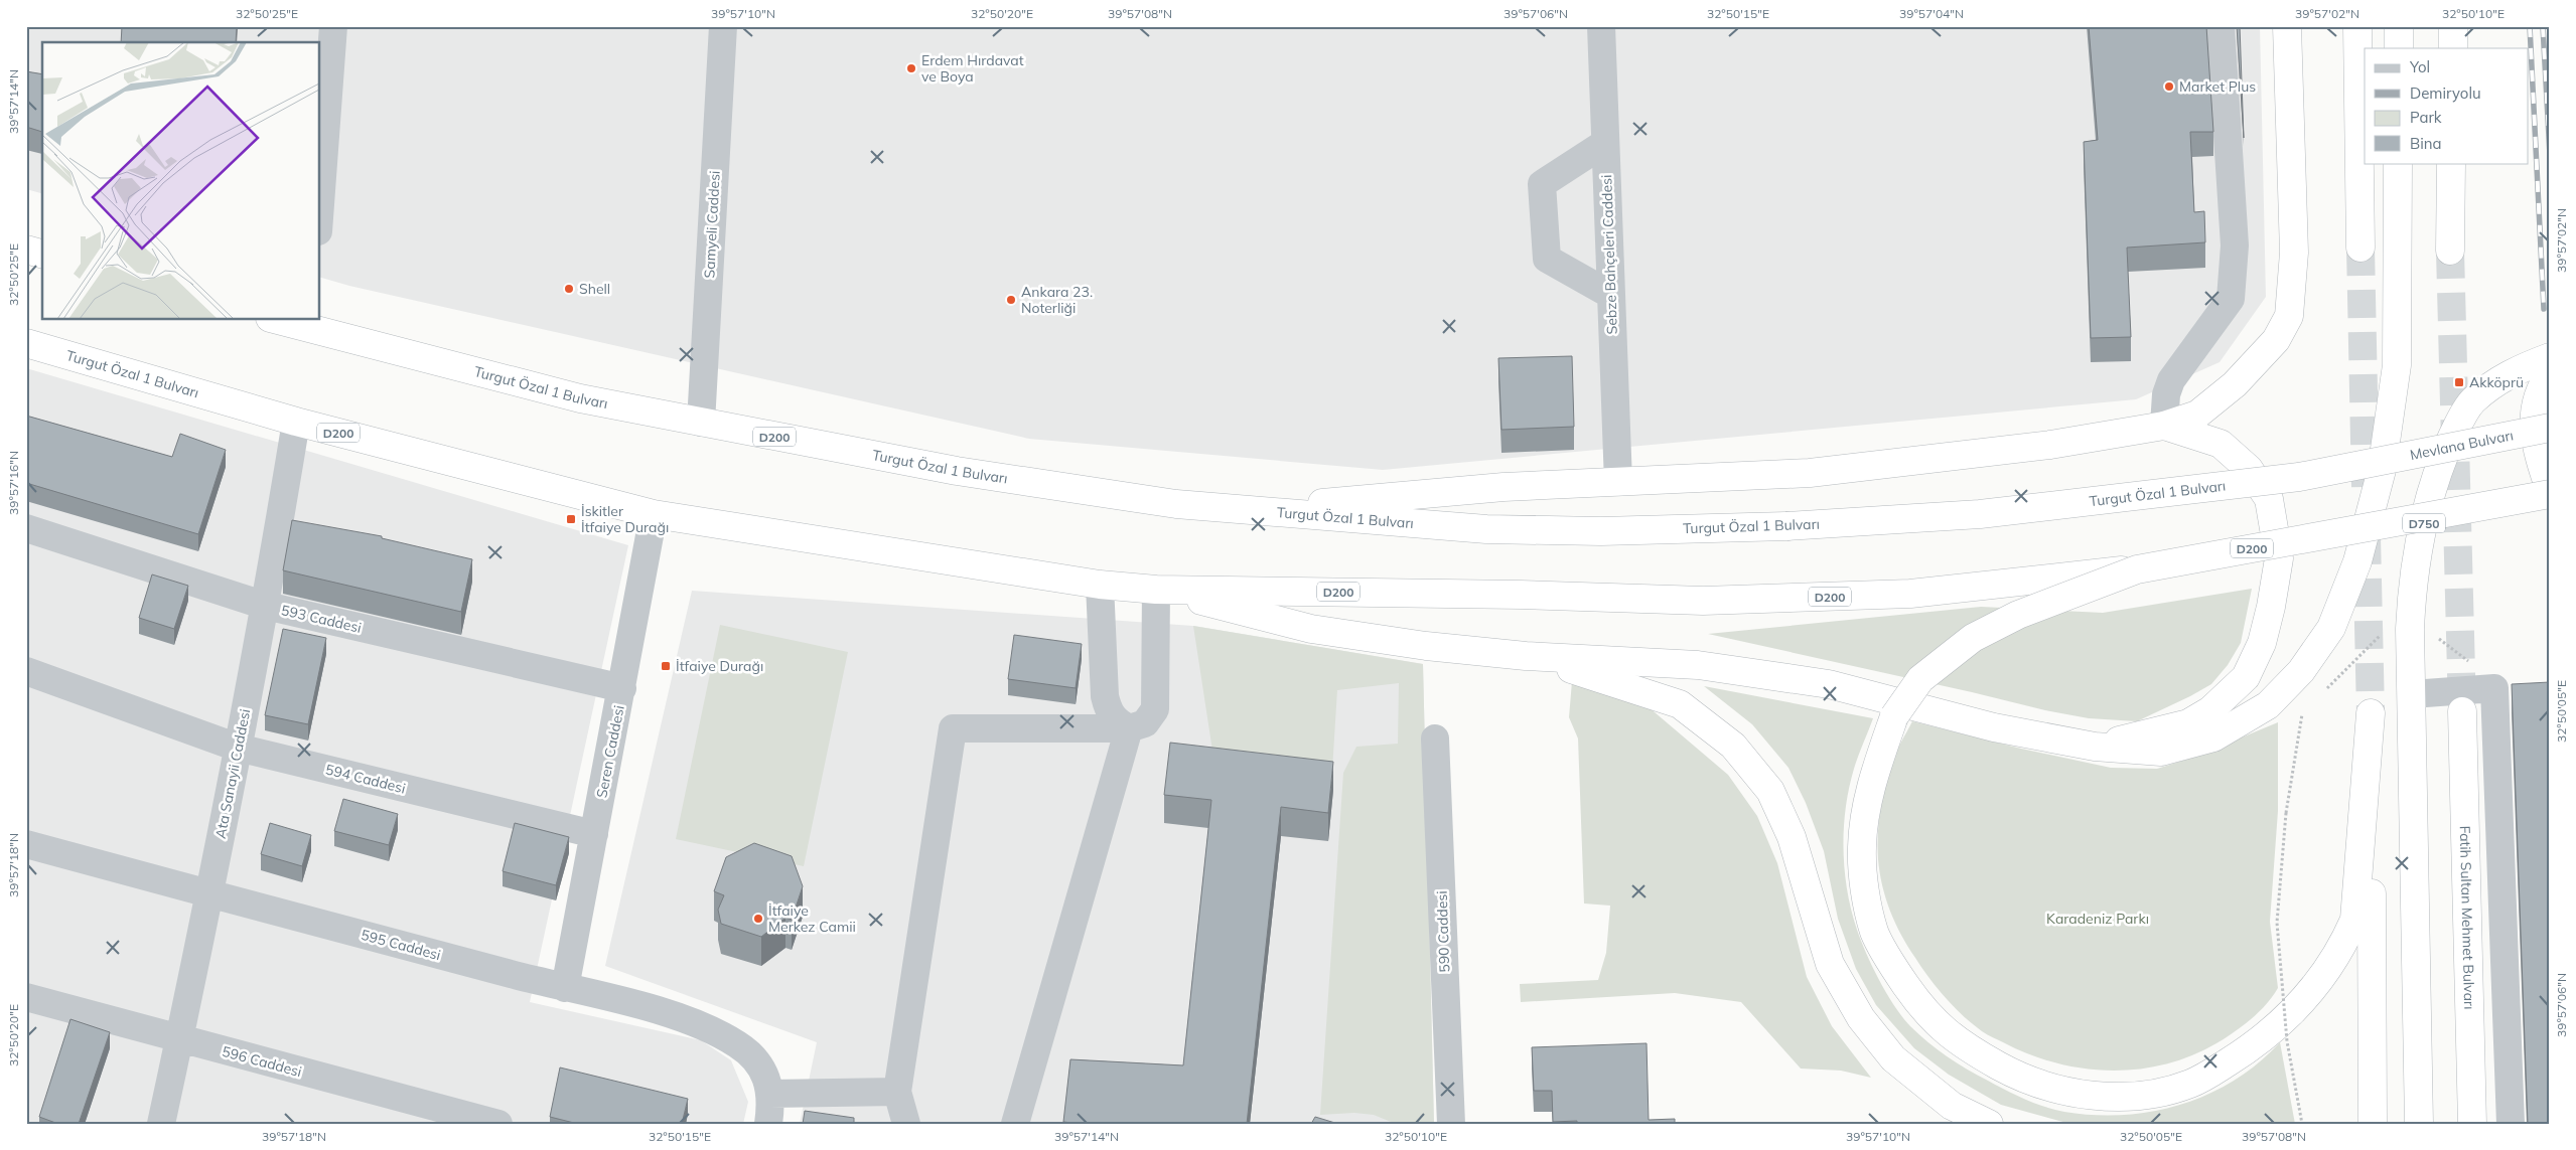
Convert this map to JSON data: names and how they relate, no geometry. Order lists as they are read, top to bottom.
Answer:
{
  "streets": {
    "highway": [
      "Turgut Özal 1 Bulvarı",
      "D200",
      "Mevlana Bulvarı",
      "D750",
      "Fatih Sultan Mehmet Bulvarı"
    ],
    "street": [
      "Samyeli Caddesi",
      "Sebze Bahçeleri Caddesi",
      "593 Caddesi",
      "Seren Caddesi",
      "Ata Sanayii Caddesi",
      "594 Caddesi",
      "590 Caddesi",
      "595 Caddesi",
      "596 Caddesi"
    ]
  },
  "crossings": [
    ["Samyeli Caddesi", "Turgut Özal 1 Bulvarı"],
    ["Turgut Özal 1 Bulvarı", "Mevlana Bulvarı"],
    ["Turgut Özal 1 Bulvarı", "Seren Caddesi"],
    ["Turgut Özal 1 Bulvarı", "Ata Sanayii Caddesi"],
    ["593 Caddesi", "Seren Caddesi"],
    ["593 Caddesi", "Ata Sanayii Caddesi"],
    ["Seren Caddesi", "594 Caddesi"],
    ["Seren Caddesi", "595 Caddesi"],
    ["Ata Sanayii Caddesi", "594 Caddesi"],
    ["Ata Sanayii Caddesi", "595 Caddesi"],
    ["Ata Sanayii Caddesi", "596 Caddesi"]
  ],
  "parks": ["Karadeniz Parkı"],
  "places": {
    "other": [
      "Erdem Hırdavat ve Boya",
      "Market Plus",
      "Shell",
      "Ankara 23. Noterliği",
      "İtfaiye Merkez Camii"
    ],
    "transit": ["Akköprü", "İskitler İtfaiye Durağı", "İtfaiye Durağı"]
  },
  "legend": [
    "Yol",
    "Demiryolu",
    "Park",
    "Bina"
  ],
  "coordinates": [
    "32°50'25\"E",
    "39°57'10\"N",
    "32°50'20\"E",
    "39°57'08\"N",
    "39°57'06\"N",
    "32°50'15\"E",
    "39°57'04\"N",
    "39°57'02\"N",
    "32°50'10\"E",
    "39°57'14\"N",
    "39°57'16\"N",
    "32°50'05\"E",
    "39°57'18\"N"
  ]
}
